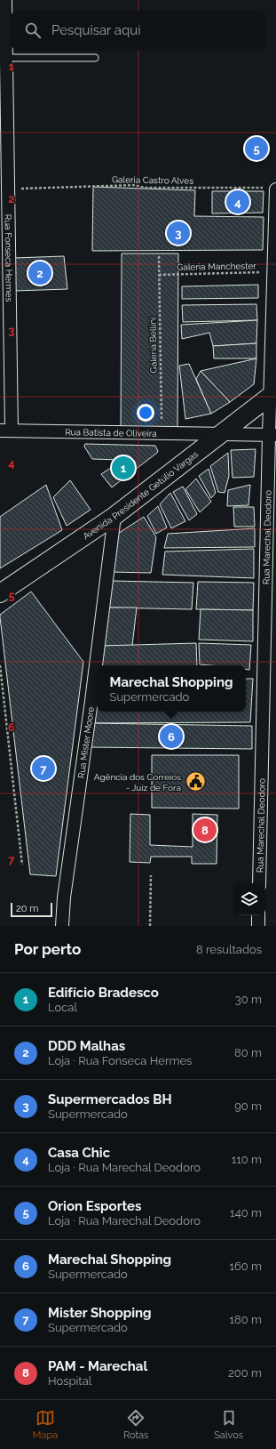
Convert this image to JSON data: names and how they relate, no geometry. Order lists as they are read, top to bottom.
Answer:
{
  "streets": {
    "main road": ["Avenida Presidente Getúlio Vargas"],
    "street": [
      "Rua Fonseca Hermes",
      "Rua Batista de Oliveira",
      "Rua Marechal Deodoro",
      "Rua Mister Moore"
    ],
    "path": ["Galeria Castro Alves", "Galeria Manchester", "Galeria Bellini"]
  },
  "crossings": [
    ["Galeria Castro Alves", "Rua Fonseca Hermes"],
    ["Galeria Castro Alves", "Rua Marechal Deodoro"],
    ["Rua Fonseca Hermes", "Rua Batista de Oliveira"],
    ["Galeria Manchester", "Galeria Bellini"],
    ["Galeria Manchester", "Rua Marechal Deodoro"],
    ["Galeria Bellini", "Rua Batista de Oliveira"],
    ["Rua Batista de Oliveira", "Avenida Presidente Getúlio Vargas"],
    ["Rua Batista de Oliveira", "Rua Marechal Deodoro"],
    ["Avenida Presidente Getúlio Vargas", "Rua Marechal Deodoro"],
    ["Avenida Presidente Getúlio Vargas", "Rua Mister Moore"]
  ],
  "places": {
    "public building": ["Agência dos Correios - Juiz de Fora"]
  },
  "scale_bar": "20 m",
  "page": {
    "search": "Pesquisar aqui",
    "pins": [
      "5",
      "4",
      "3",
      "2",
      "1",
      "6",
      "7",
      "8"
    ],
    "popup": ["Marechal Shopping", "Supermercado"],
    "scale": "20 m",
    "heading": ["Por perto", "8 resultados"],
    "list": [
      {
        "mark": "1",
        "name": "Edifício Bradesco",
        "note": "Local",
        "value": "30 m"
      },
      {
        "mark": "2",
        "name": "DDD Malhas",
        "note": "Loja · Rua Fonseca Hermes",
        "value": "80 m"
      },
      {
        "mark": "3",
        "name": "Supermercados BH",
        "note": "Supermercado",
        "value": "90 m"
      },
      {
        "mark": "4",
        "name": "Casa Chic",
        "note": "Loja · Rua Marechal Deodoro",
        "value": "110 m"
      },
      {
        "mark": "5",
        "name": "Orion Esportes",
        "note": "Loja · Rua Marechal Deodoro",
        "value": "140 m"
      },
      {
        "mark": "6",
        "name": "Marechal Shopping",
        "note": "Supermercado",
        "value": "160 m"
      },
      {
        "mark": "7",
        "name": "Mister Shopping",
        "note": "Supermercado",
        "value": "180 m"
      },
      {
        "mark": "8",
        "name": "PAM - Marechal",
        "note": "Hospital",
        "value": "200 m"
      }
    ],
    "nav": ["Mapa", "Rotas", "Salvos"]
  },
  "grid": {
    "rows": [
      "1",
      "2",
      "3",
      "4",
      "5",
      "6",
      "7"
    ]
  }
}
